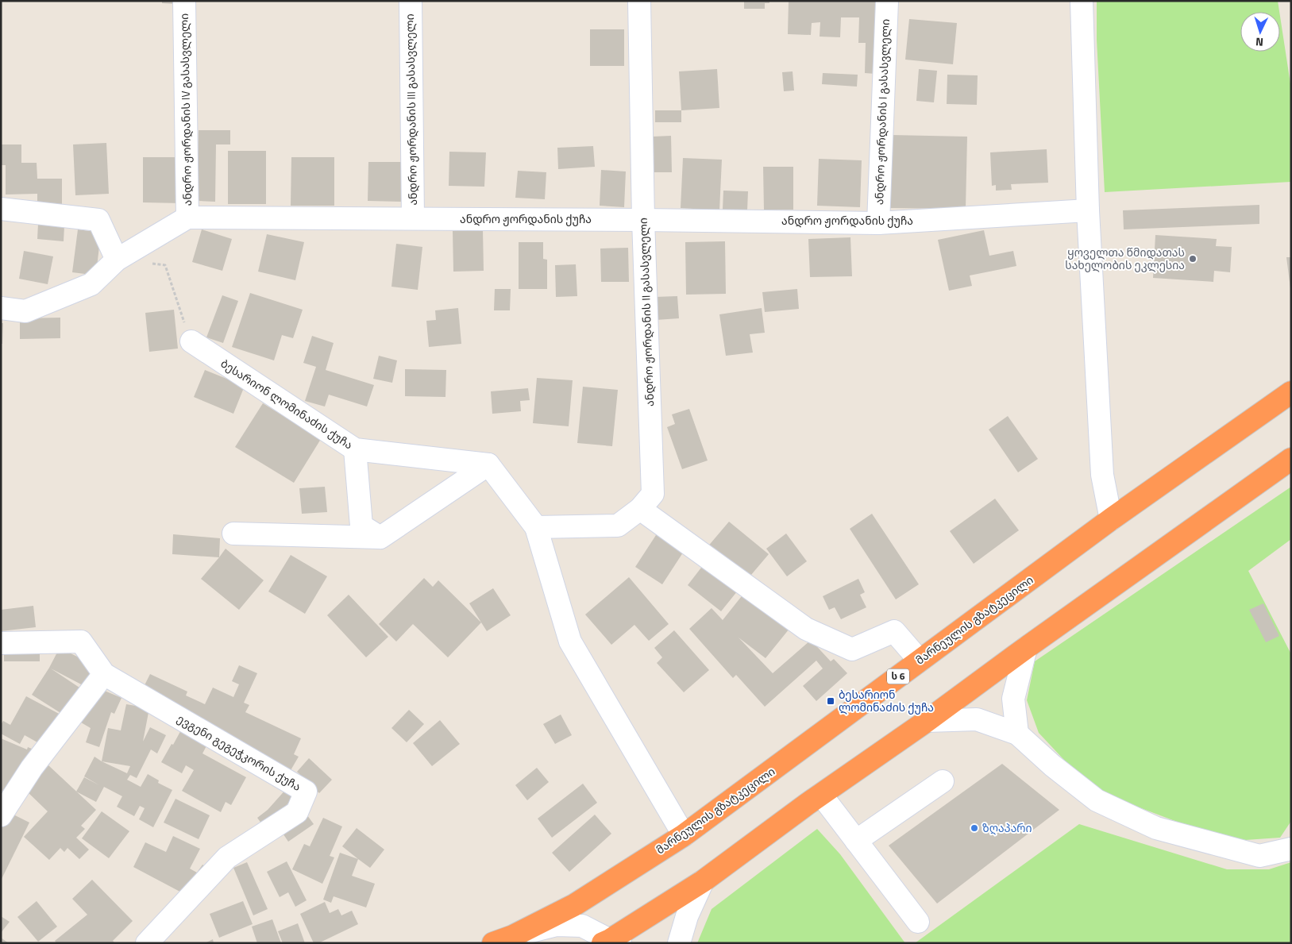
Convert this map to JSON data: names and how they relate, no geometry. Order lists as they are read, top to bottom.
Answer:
{
  "streets": {
    "highway": ["მარნეულის გზატკეცილი", "ს 6"],
    "street": [
      "ანდრო ჟორდანის IV გასასვლელი",
      "ანდრო ჟორდანის III გასასვლელი",
      "ანდრო ჟორდანის I გასასვლელი",
      "ანდრო ჟორდანის ქუჩა",
      "ანდრო ჟორდანის II გასასვლელი",
      "ბესარიონ ლომინაძის ქუჩა",
      "ევგენი გეგეჭკორის ქუჩა"
    ]
  },
  "crossings": [
    ["ანდრო ჟორდანის IV გასასვლელი", "ანდრო ჟორდანის ქუჩა"],
    ["ანდრო ჟორდანის III გასასვლელი", "ანდრო ჟორდანის ქუჩა"],
    ["ანდრო ჟორდანის I გასასვლელი", "ანდრო ჟორდანის ქუჩა"],
    ["ანდრო ჟორდანის ქუჩა", "ანდრო ჟორდანის II გასასვლელი"]
  ],
  "places": {
    "other": ["ყოველთა წმიდათას სახელობის ეკლესია", "ზღაპარი"],
    "transit": ["ბესარიონ ლომინაძის ქუჩა"]
  },
  "north": "bottom"
}
